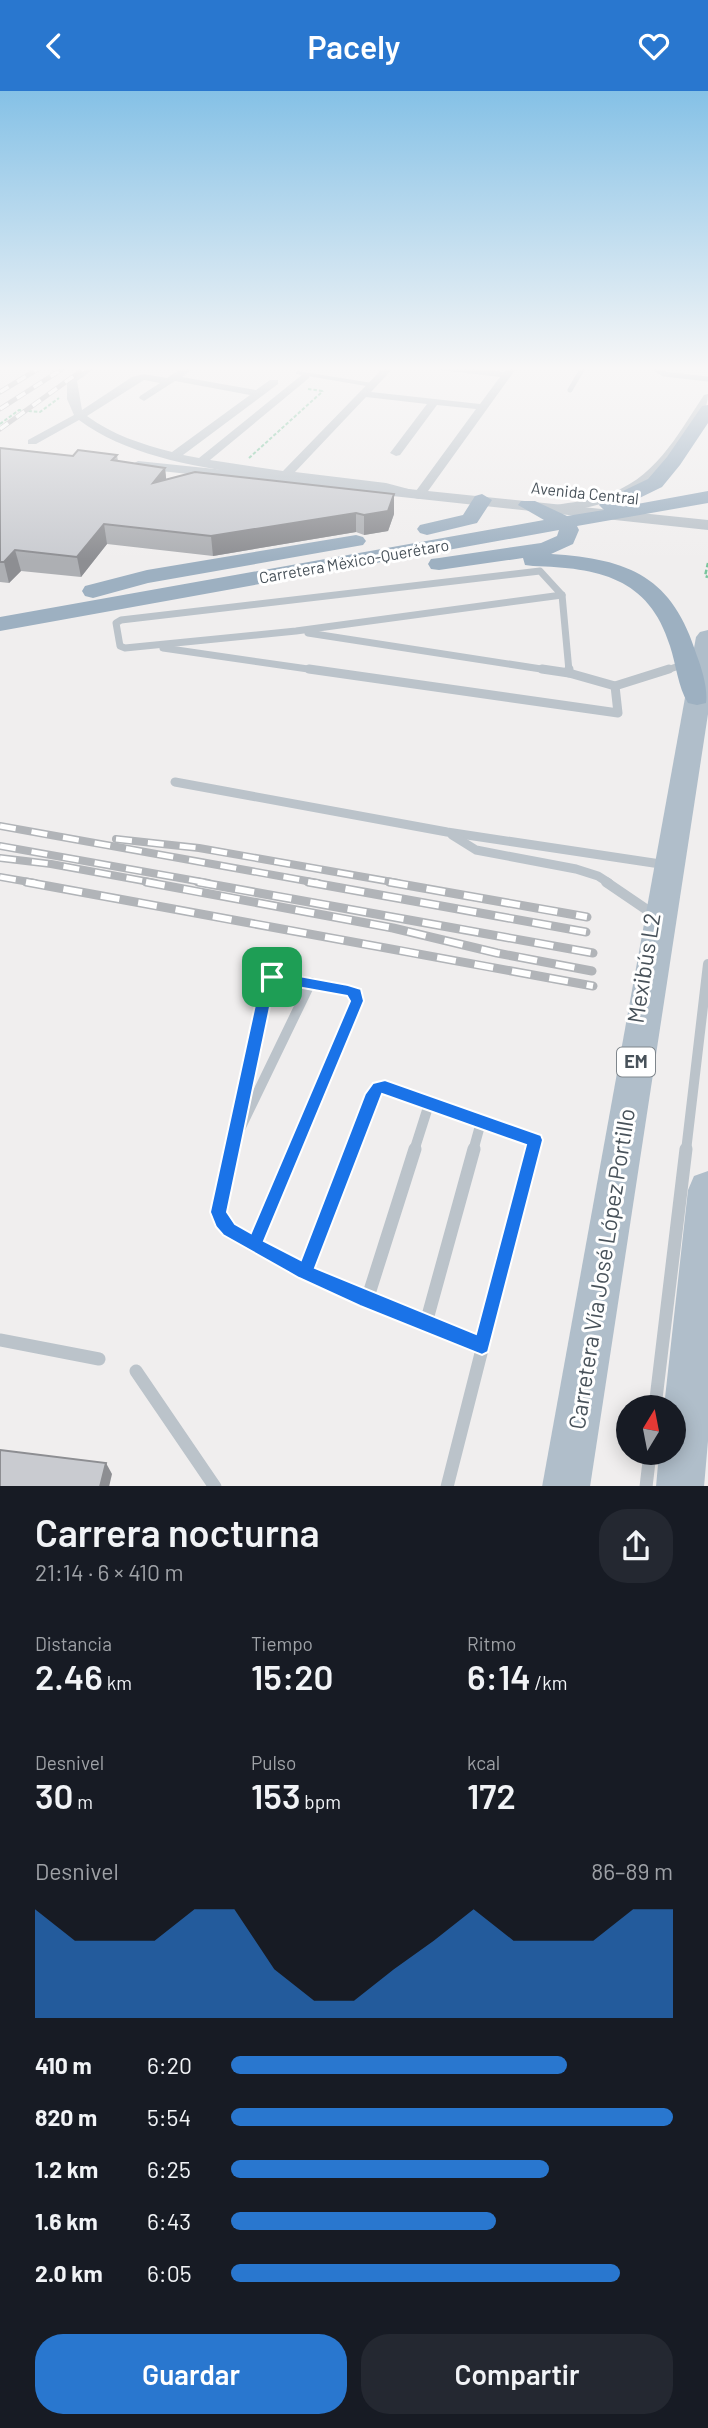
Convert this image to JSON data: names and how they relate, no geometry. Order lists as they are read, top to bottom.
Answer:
{
  "streets": {
    "highway": ["Carretera México-Querétaro"],
    "main road": ["EM", "Carretera Vía José López Portillo"],
    "street": ["Avenida Central"]
  },
  "north": "top",
  "page": {
    "header": "Pacely",
    "heading": ["Carrera nocturna", "21:14 · 6 × 410 m"],
    "stats": [
      ["Distancia", "2.46 km"],
      ["Tiempo", "15:20"],
      ["Ritmo", "6:14 /km"],
      ["Desnivel", "30 m"],
      ["Pulso", "153 bpm"],
      ["kcal", "172"]
    ],
    "chart": ["Desnivel", "86–89 m"],
    "list": [
      {
        "name": "410 m",
        "note": "6:20"
      },
      {
        "name": "820 m",
        "note": "5:54"
      },
      {
        "name": "1.2 km",
        "note": "6:25"
      },
      {
        "name": "1.6 km",
        "note": "6:43"
      },
      {
        "name": "2.0 km",
        "note": "6:05"
      }
    ],
    "buttons": ["Guardar", "Compartir"]
  }
}
